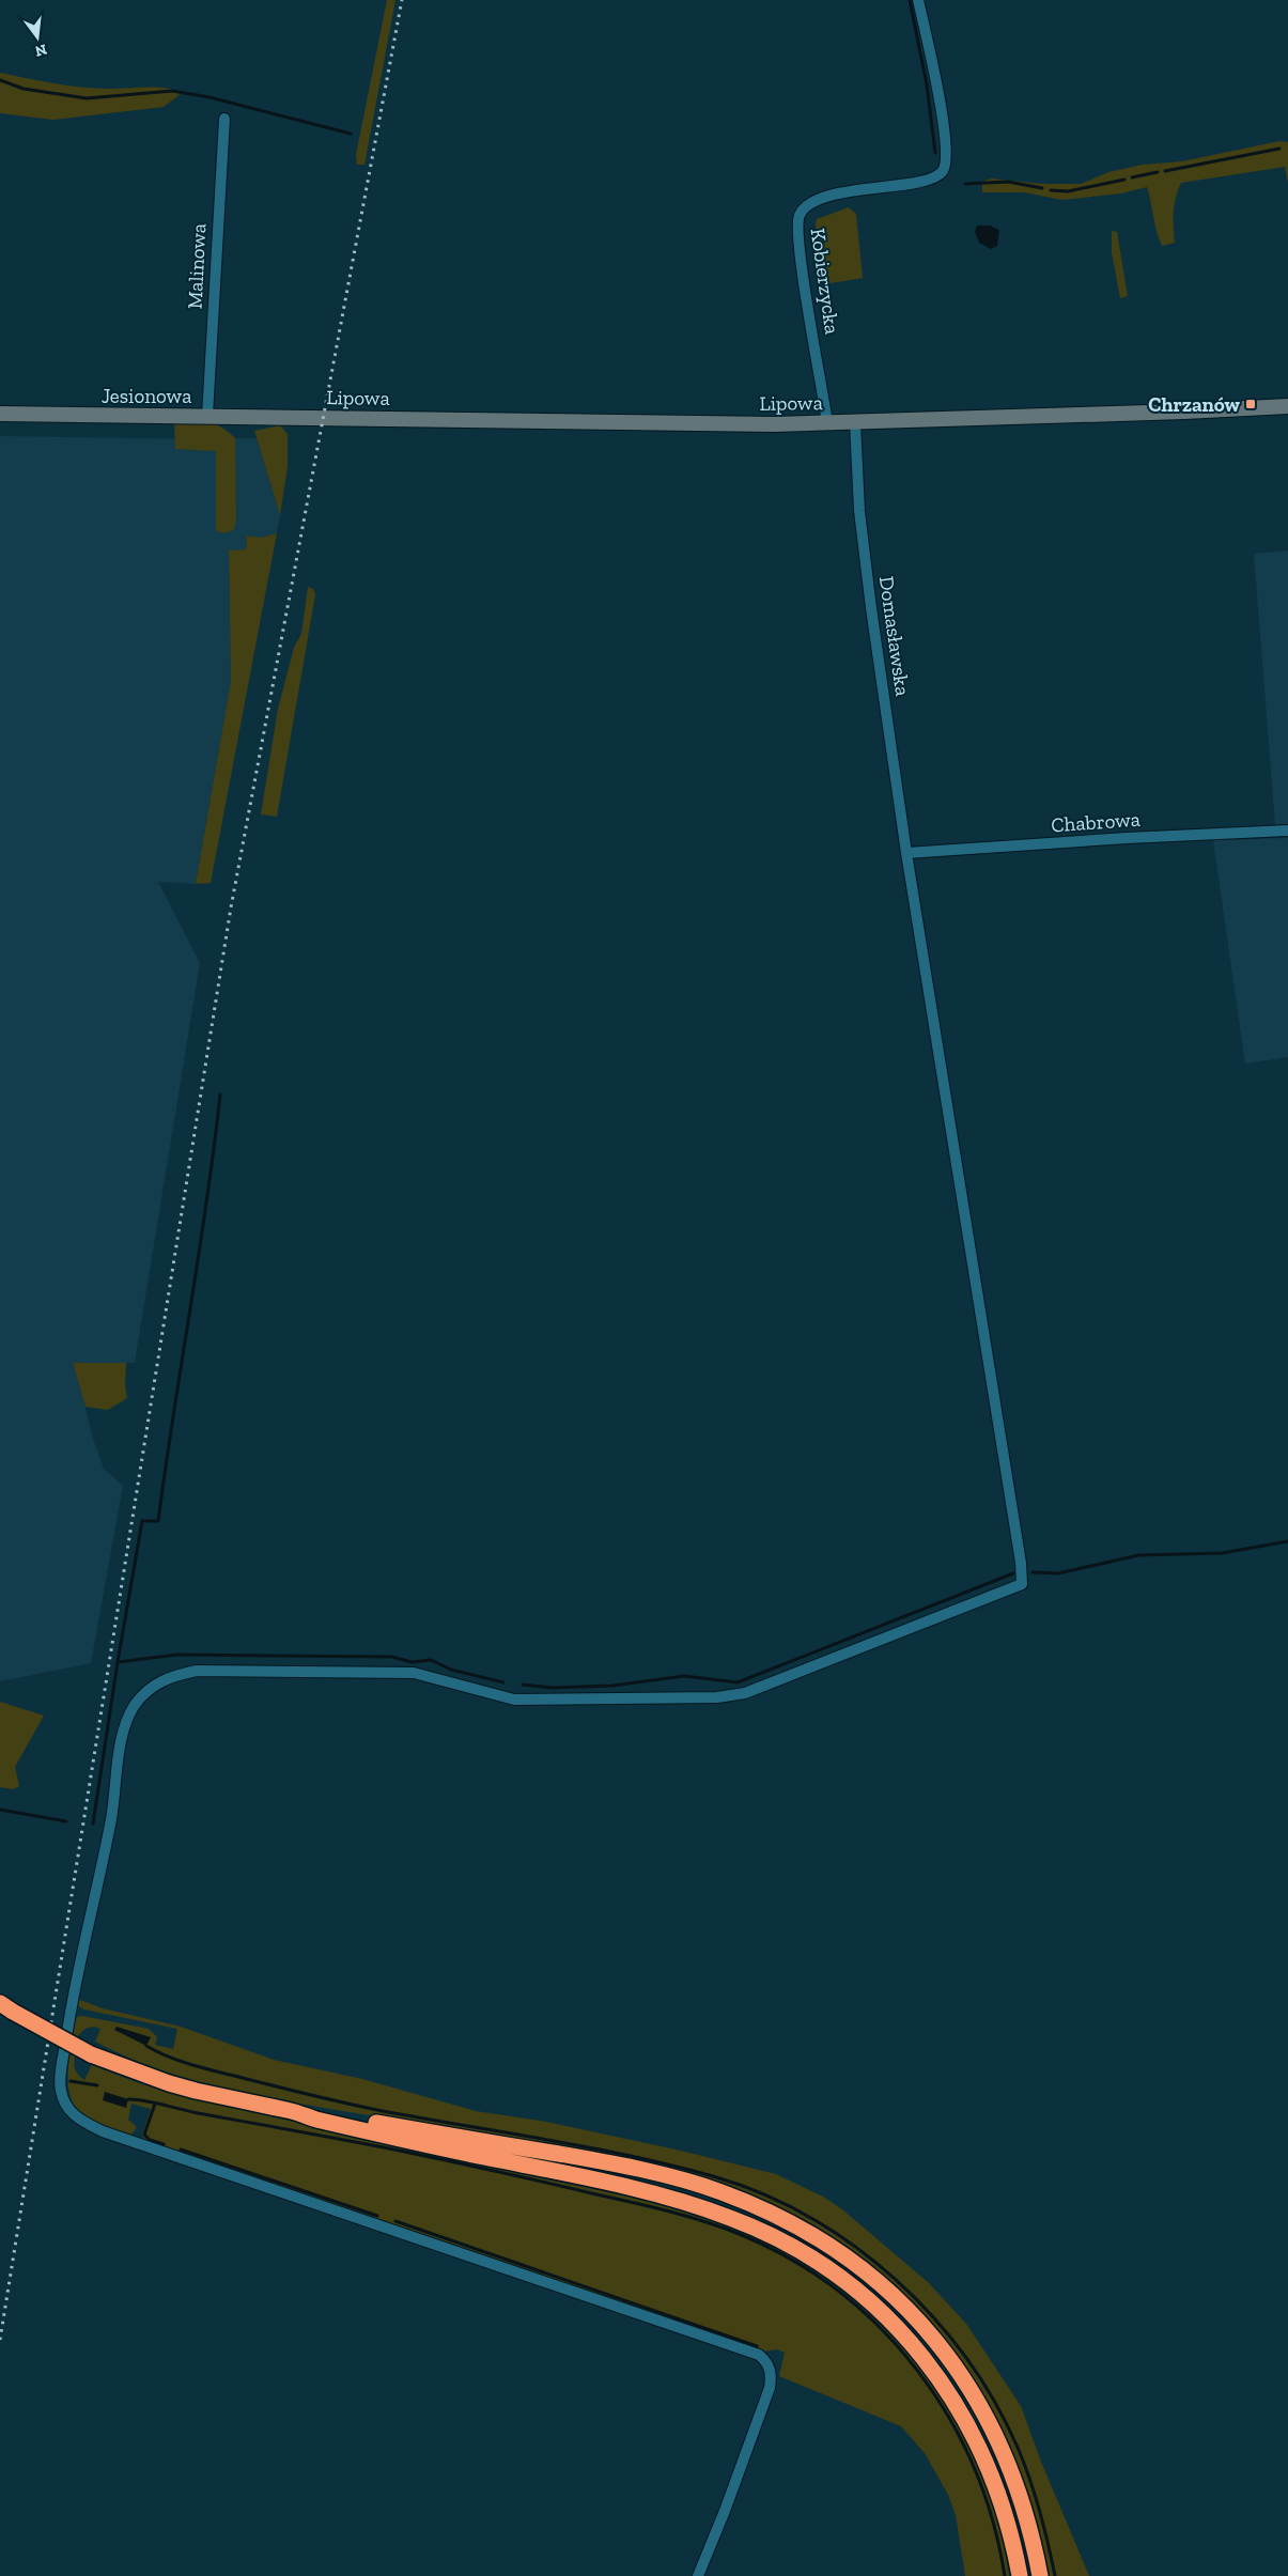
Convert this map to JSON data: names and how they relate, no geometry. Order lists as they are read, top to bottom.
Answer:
{
  "streets": {
    "street": [
      "Malinowa",
      "Kobierzycka",
      "Jesionowa",
      "Lipowa",
      "Domasławska",
      "Chabrowa"
    ]
  },
  "crossings": [
    ["Malinowa", "Jesionowa"],
    ["Kobierzycka", "Lipowa"],
    ["Jesionowa", "Lipowa"],
    ["Lipowa", "Domasławska"],
    ["Domasławska", "Chabrowa"]
  ],
  "places": {
    "transit": ["Chrzanów"]
  },
  "north": "bottom"
}
